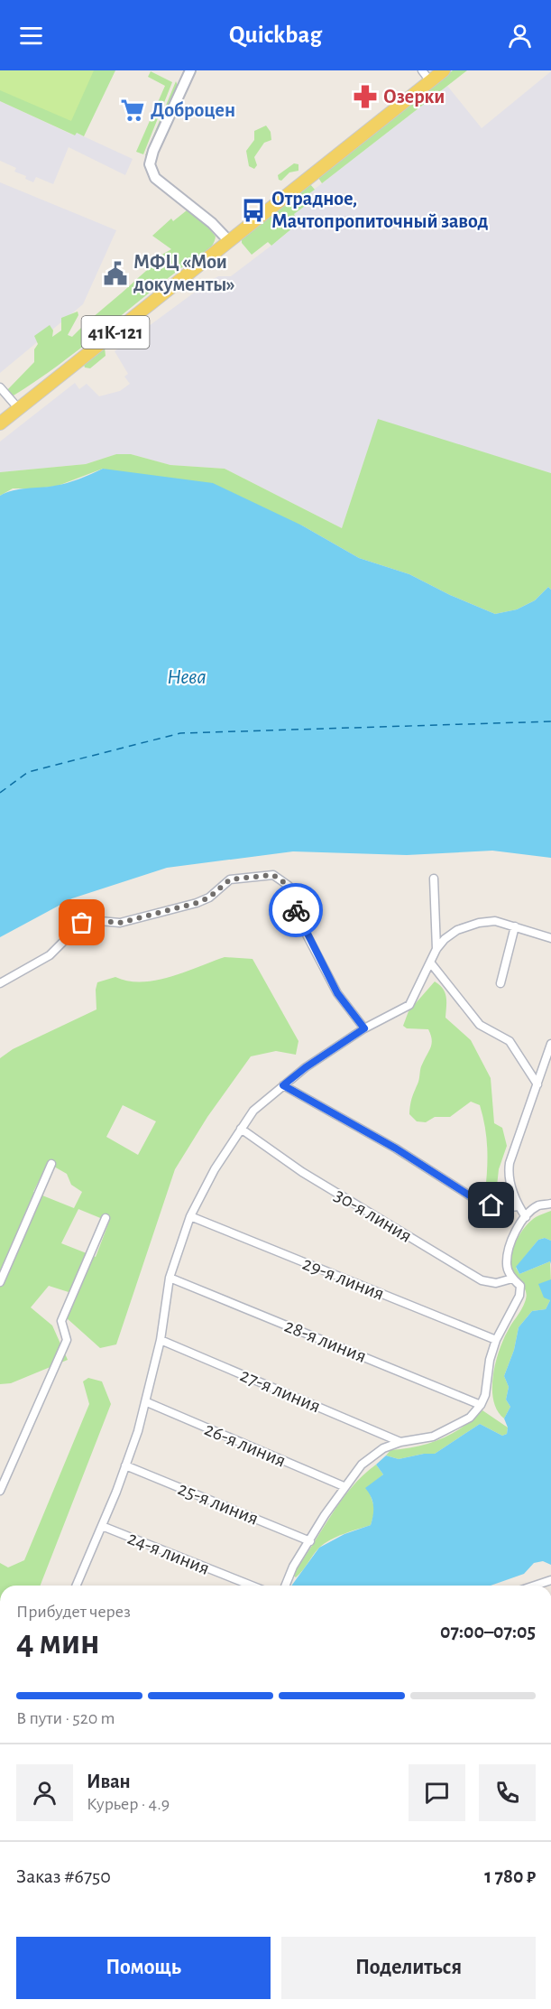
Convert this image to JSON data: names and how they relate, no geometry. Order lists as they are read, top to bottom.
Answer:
{
  "streets": {
    "main road": ["41К-121"],
    "street": [
      "30-я линия",
      "29-я линия",
      "28-я линия",
      "27-я линия",
      "26-я линия",
      "25-я линия",
      "24-я линия"
    ]
  },
  "water": ["Нева"],
  "places": {
    "pharmacy": ["Озерки"],
    "supermarket": ["Доброцен"],
    "bus stop": ["Отрадное, Мачтопропиточный завод"],
    "public building": ["МФЦ «Мои документы»"]
  },
  "page": {
    "header": "Quickbag",
    "heading": ["4 мин", "Прибудет через", "07:00–07:05"],
    "panel": [
      "Иван",
      "Курьер · 4.9",
      "Заказ #6750",
      "1 780 ₽"
    ],
    "bar": "В пути · 520 m",
    "buttons": ["Помощь", "Поделиться"]
  }
}
